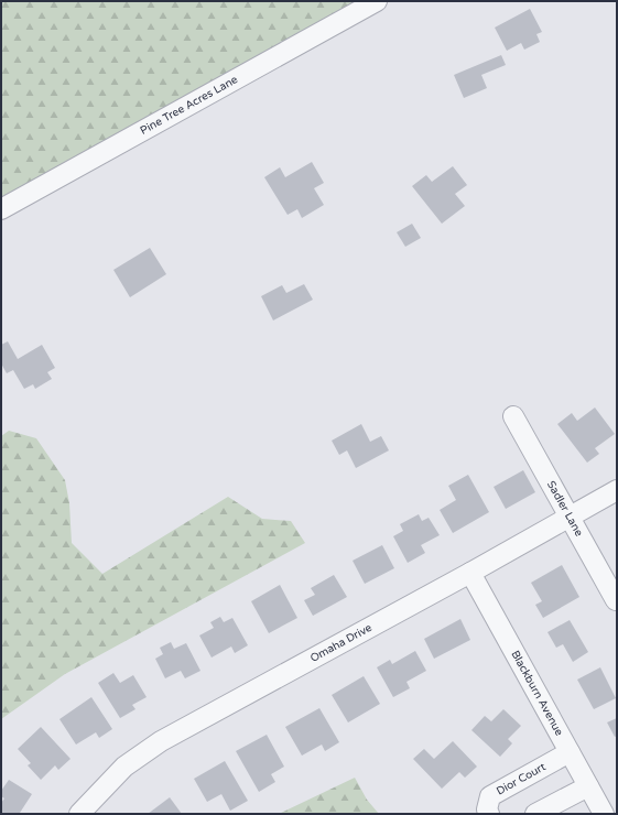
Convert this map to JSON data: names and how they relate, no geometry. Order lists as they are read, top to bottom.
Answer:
{
  "streets": {
    "street": [
      "Pine Tree Acres Lane",
      "Sadler Lane",
      "Omaha Drive",
      "Blackburn Avenue",
      "Dior Court"
    ]
  },
  "crossings": [
    ["Sadler Lane", "Omaha Drive"],
    ["Omaha Drive", "Blackburn Avenue"],
    ["Blackburn Avenue", "Dior Court"]
  ]
}
